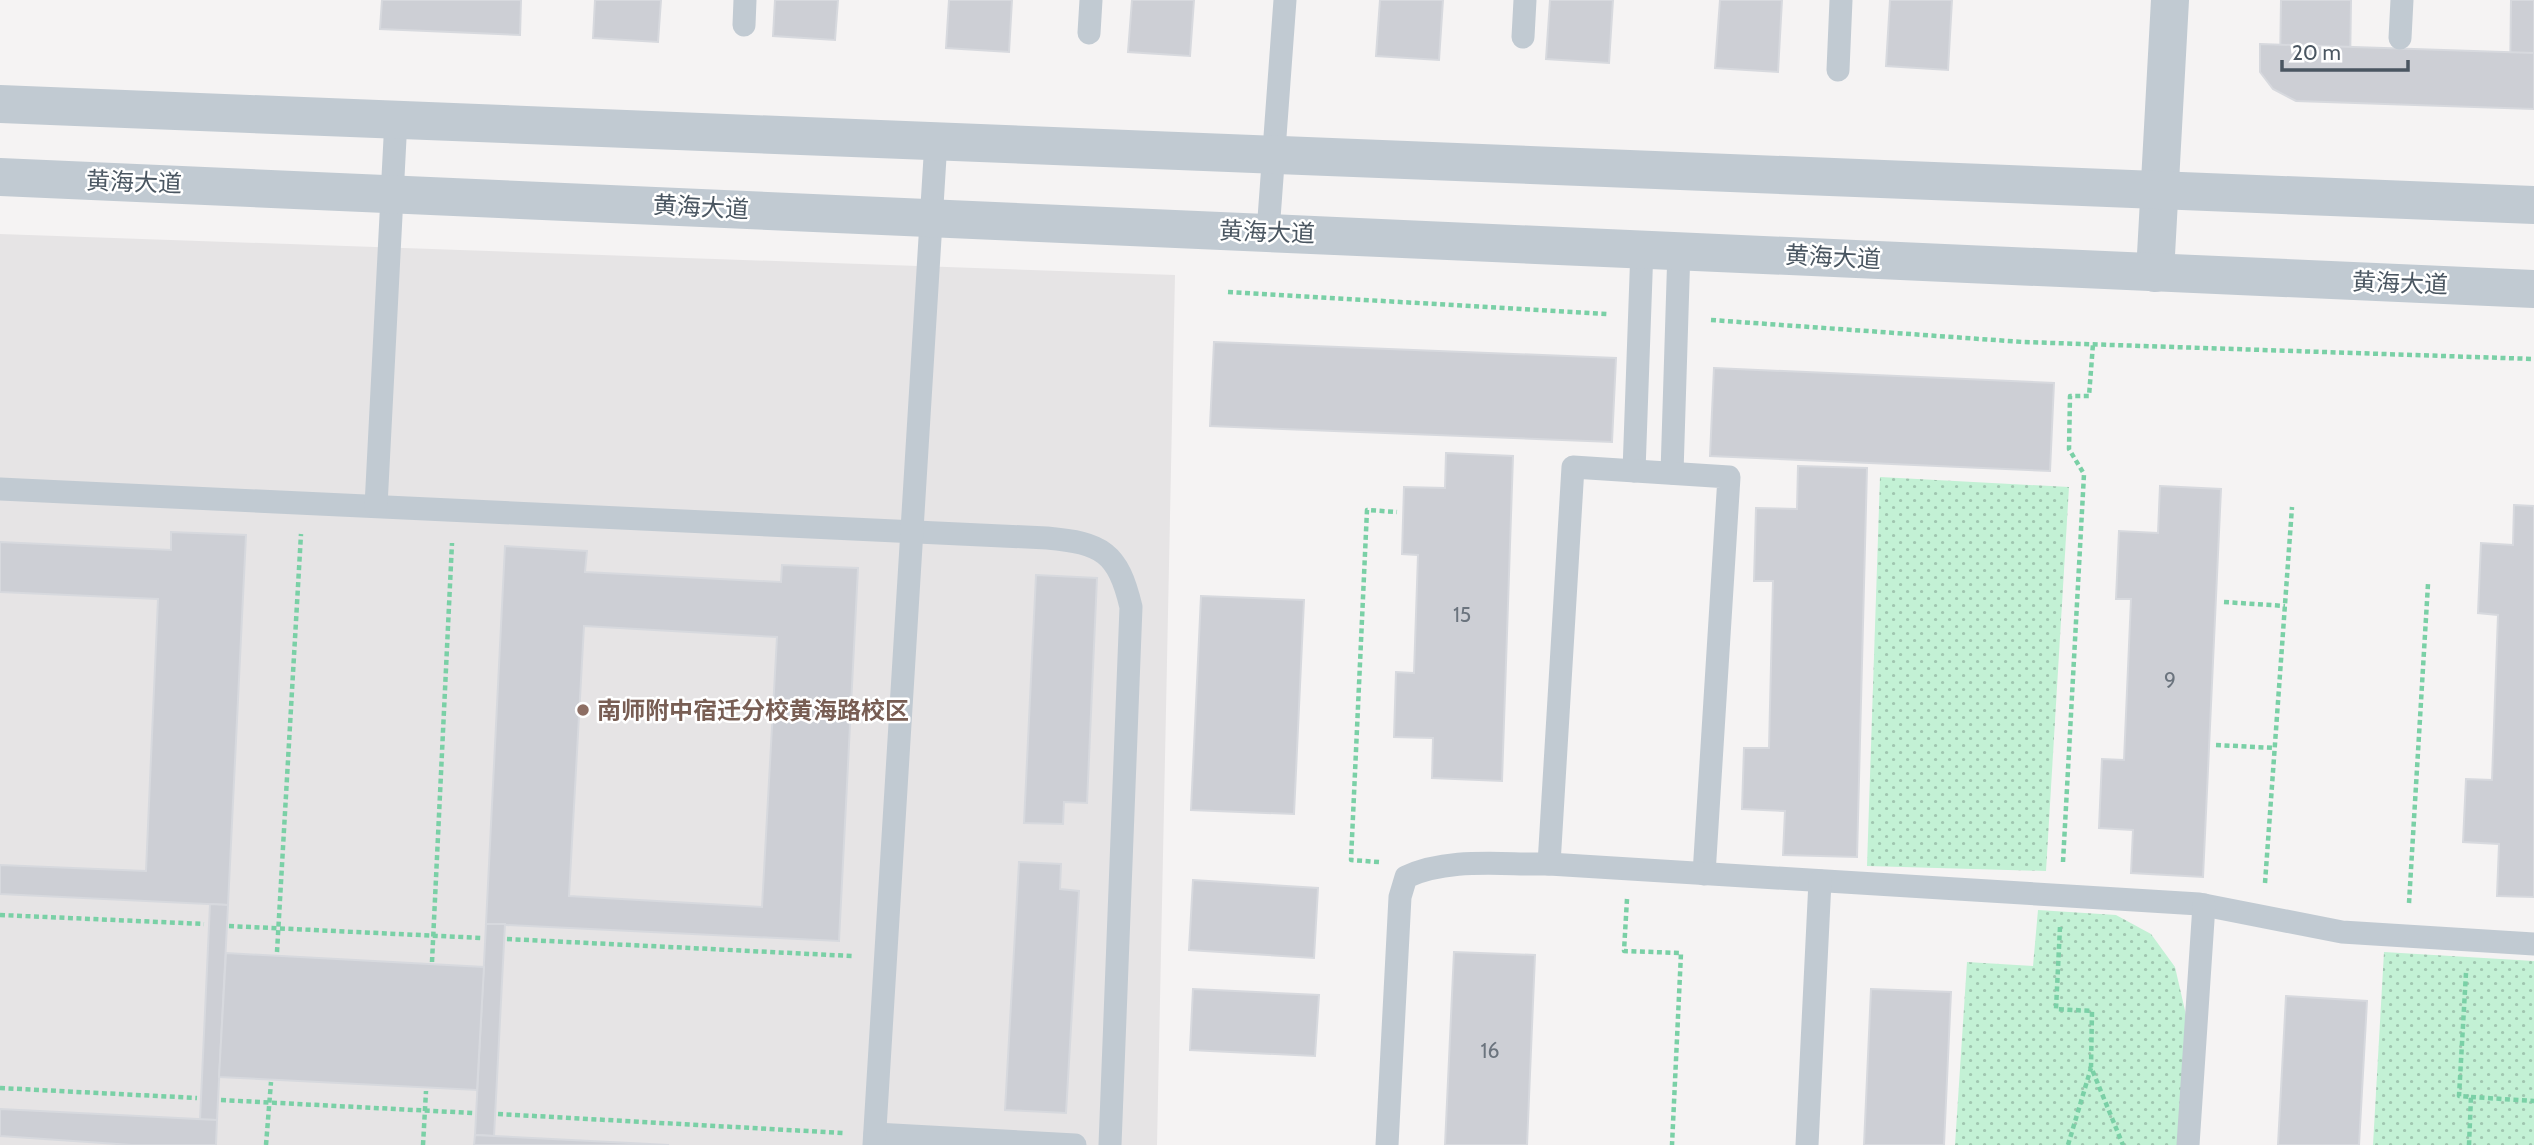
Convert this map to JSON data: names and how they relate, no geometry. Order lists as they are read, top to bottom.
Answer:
{
  "streets": {
    "street": ["黄海大道"]
  },
  "places": ["南师附中宿迁分校黄海路校区"],
  "house_numbers": ["15", "9", "16"],
  "scale_bar": "20 m"
}
